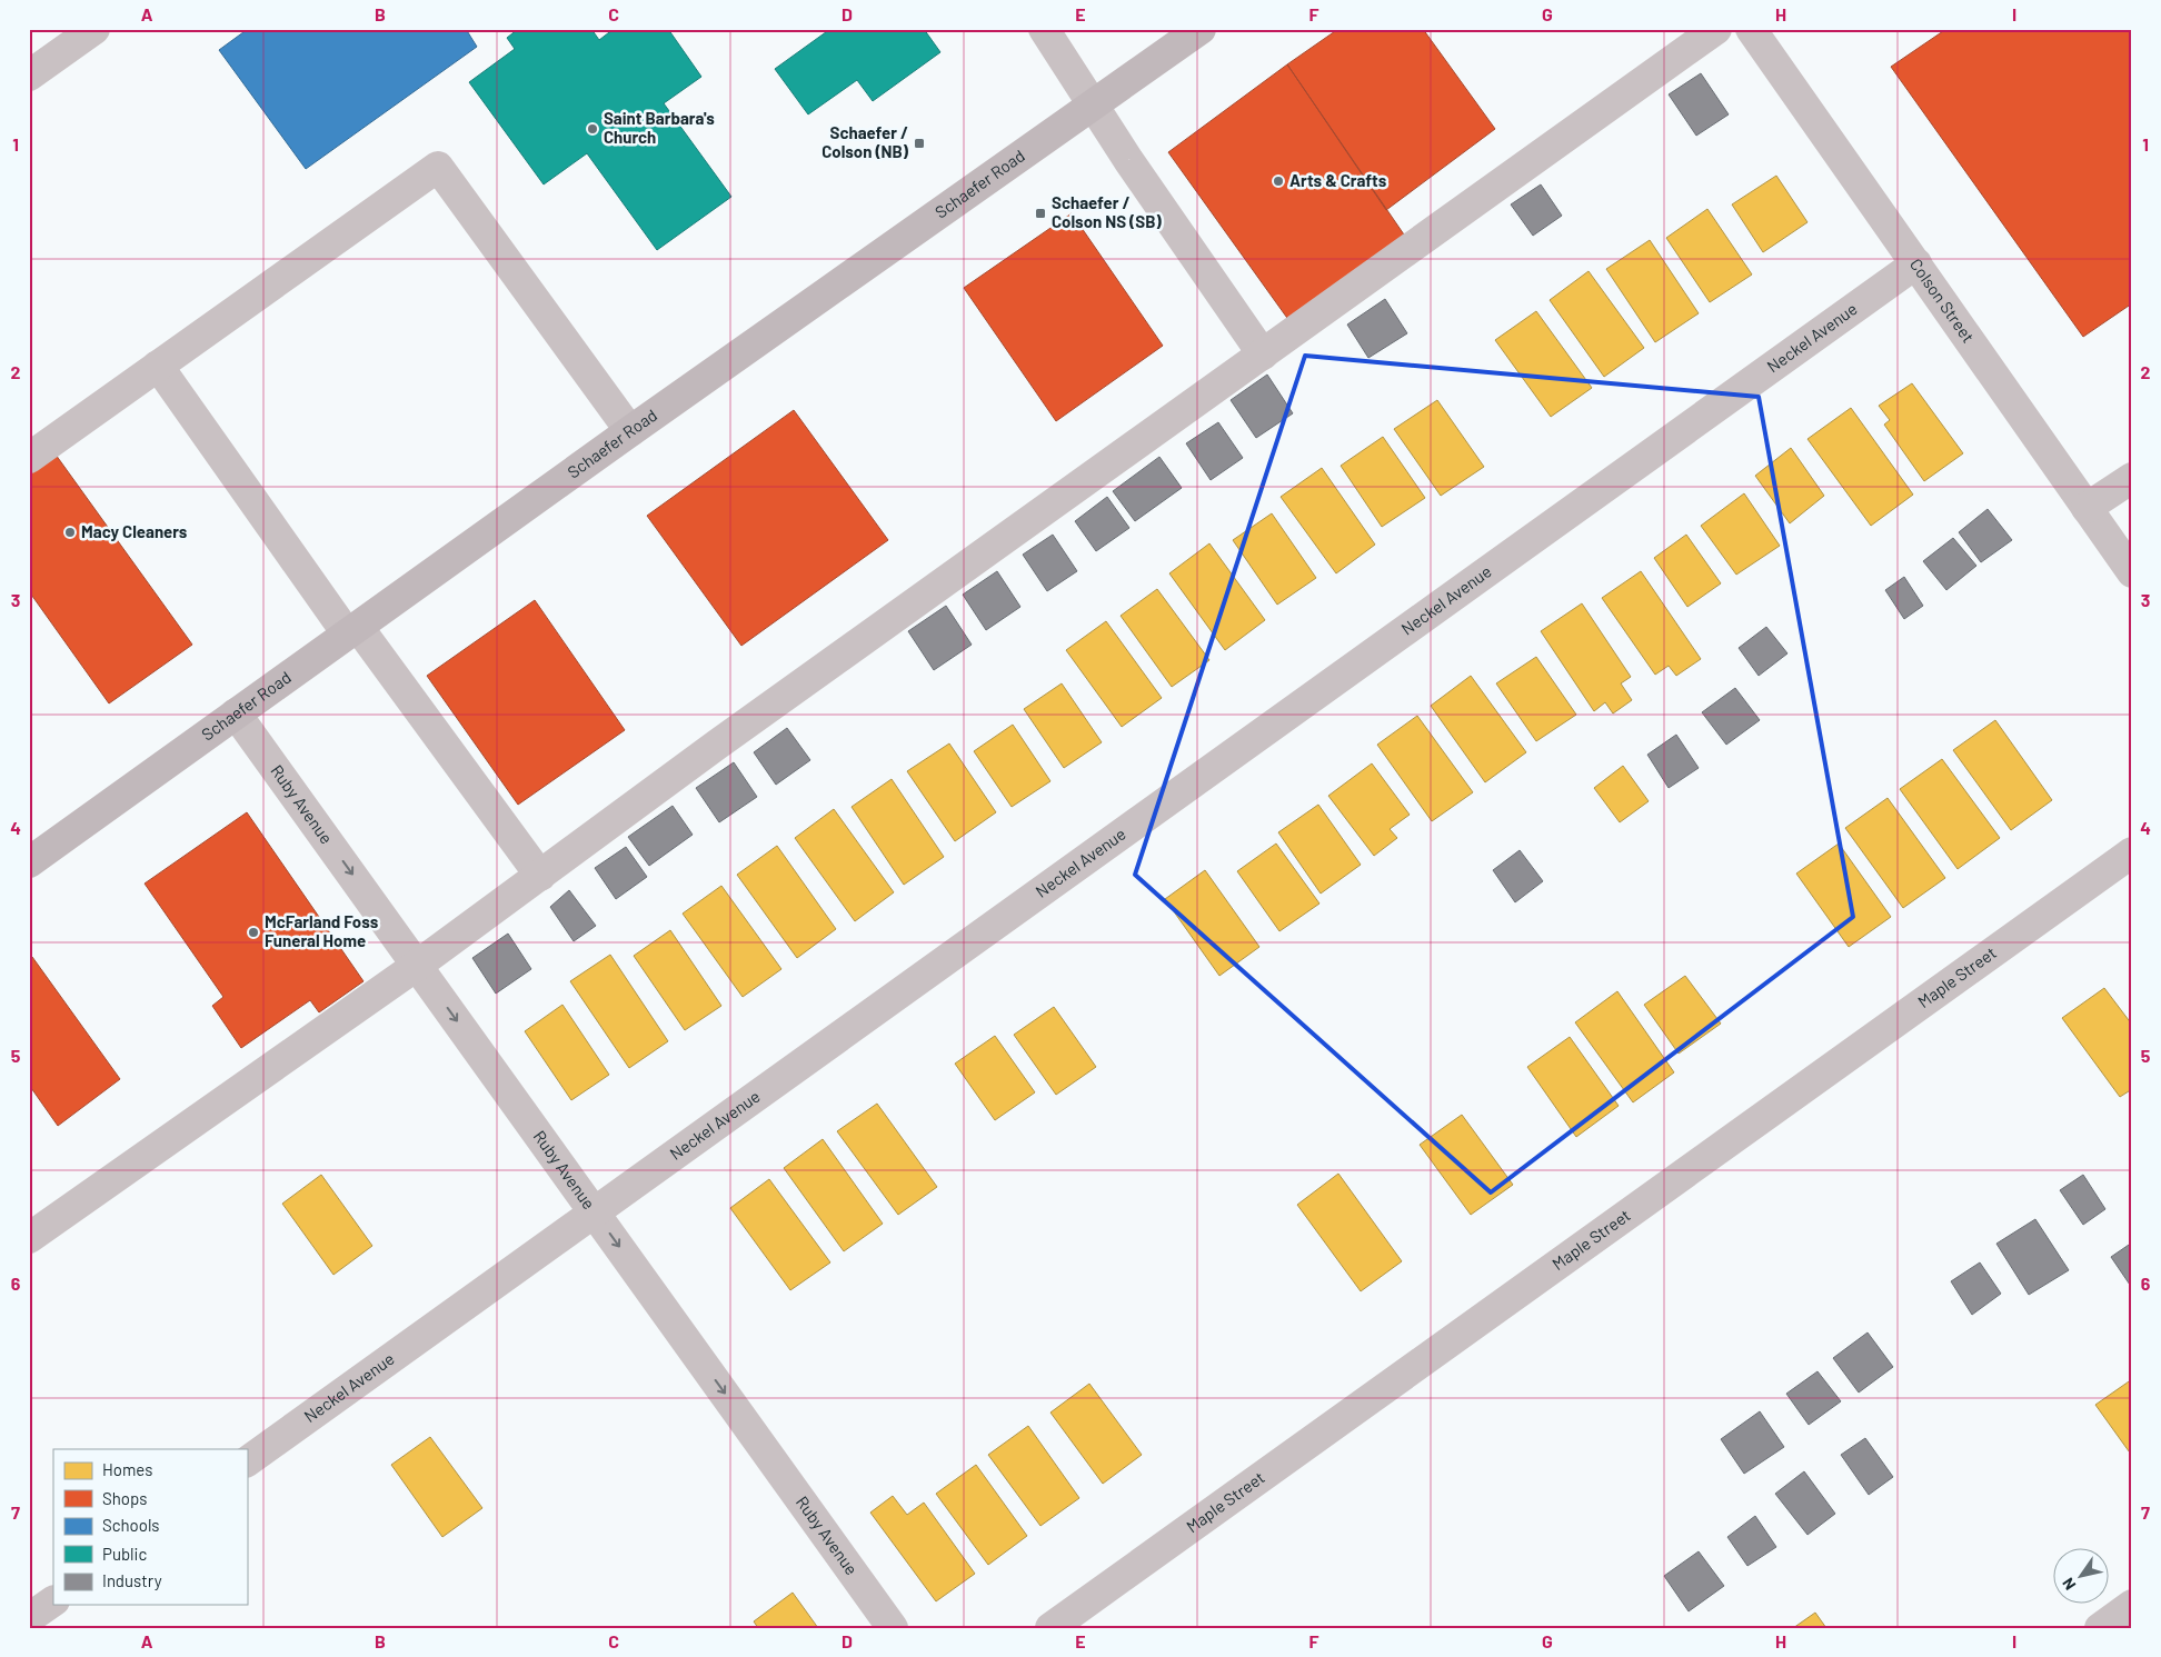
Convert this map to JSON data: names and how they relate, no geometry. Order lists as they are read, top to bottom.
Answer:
{
  "streets": {
    "main road": ["Schaefer Road"],
    "street": [
      "Colson Street",
      "Neckel Avenue",
      "Ruby Avenue",
      "Maple Street"
    ]
  },
  "crossings": [
    ["Schaefer Road", "Ruby Avenue"],
    ["Colson Street", "Neckel Avenue"],
    ["Neckel Avenue", "Ruby Avenue"]
  ],
  "one_way": ["Ruby Avenue"],
  "places": {
    "other": [
      "Saint Barbara's Church",
      "Arts & Crafts",
      "Macy Cleaners",
      "McFarland Foss Funeral Home"
    ],
    "transit": ["Schaefer / Colson (NB)", "Schaefer / Colson NS (SB)"]
  },
  "legend": [
    "Homes",
    "Shops",
    "Schools",
    "Public",
    "Industry"
  ],
  "north": "bottom left",
  "grid": {
    "columns": [
      "A",
      "B",
      "C",
      "D",
      "E",
      "F",
      "G",
      "H",
      "I"
    ],
    "rows": [
      "1",
      "2",
      "3",
      "4",
      "5",
      "6",
      "7"
    ]
  }
}
